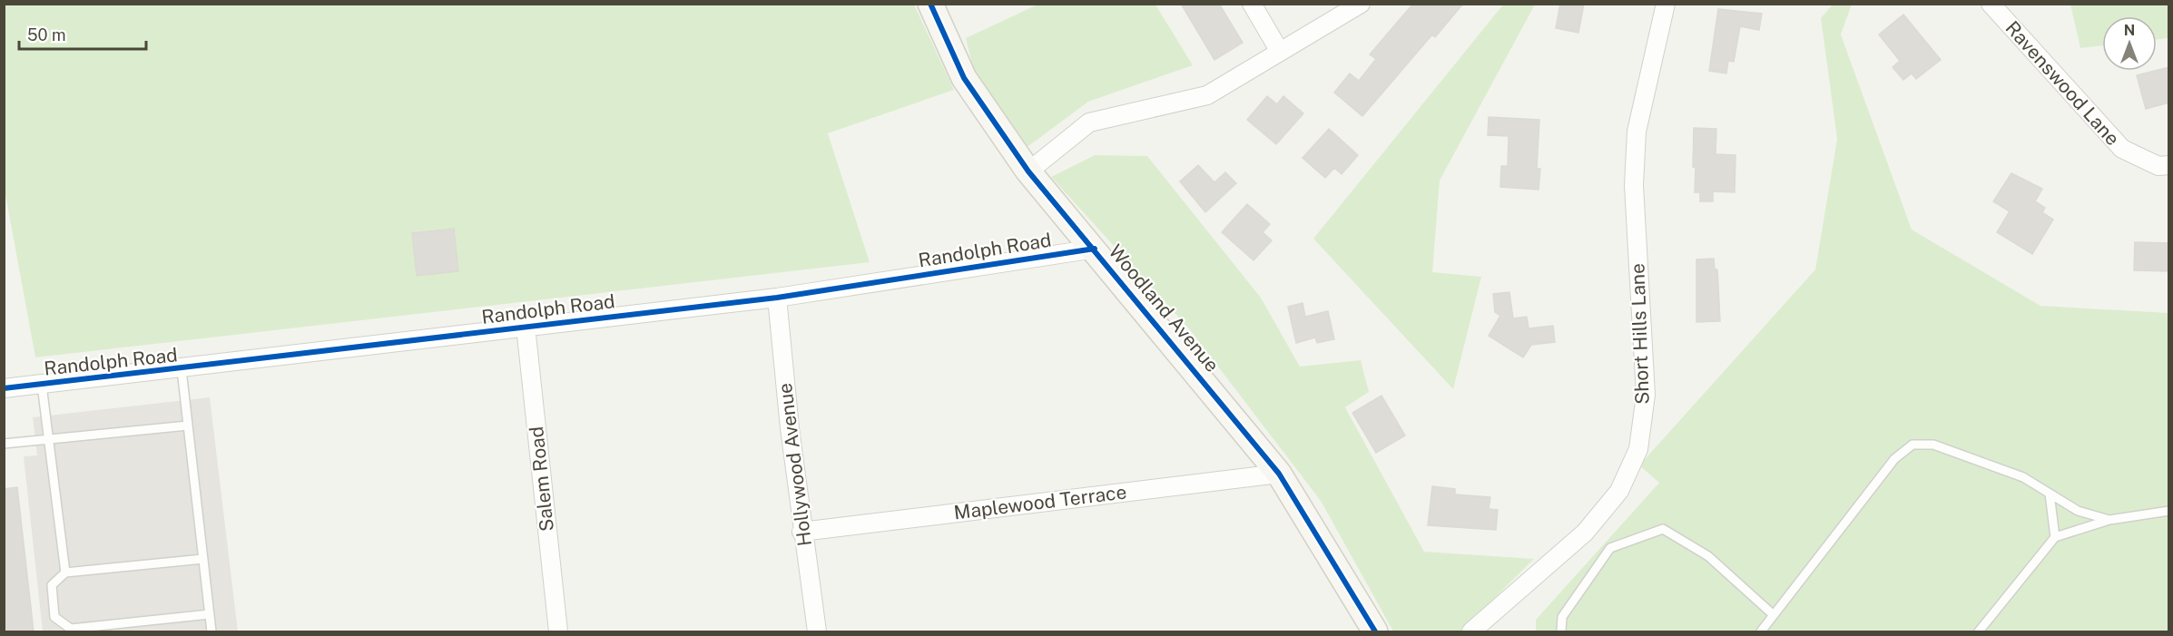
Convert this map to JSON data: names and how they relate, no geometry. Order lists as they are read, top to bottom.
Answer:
{
  "streets": {
    "street": [
      "Ravenswood Lane",
      "Randolph Road",
      "Woodland Avenue",
      "Short Hills Lane",
      "Hollywood Avenue",
      "Salem Road",
      "Maplewood Terrace"
    ]
  },
  "crossings": [
    ["Randolph Road", "Woodland Avenue"],
    ["Randolph Road", "Hollywood Avenue"],
    ["Randolph Road", "Salem Road"],
    ["Woodland Avenue", "Maplewood Terrace"],
    ["Hollywood Avenue", "Maplewood Terrace"]
  ],
  "scale_bar": "50 m",
  "north": "top"
}
